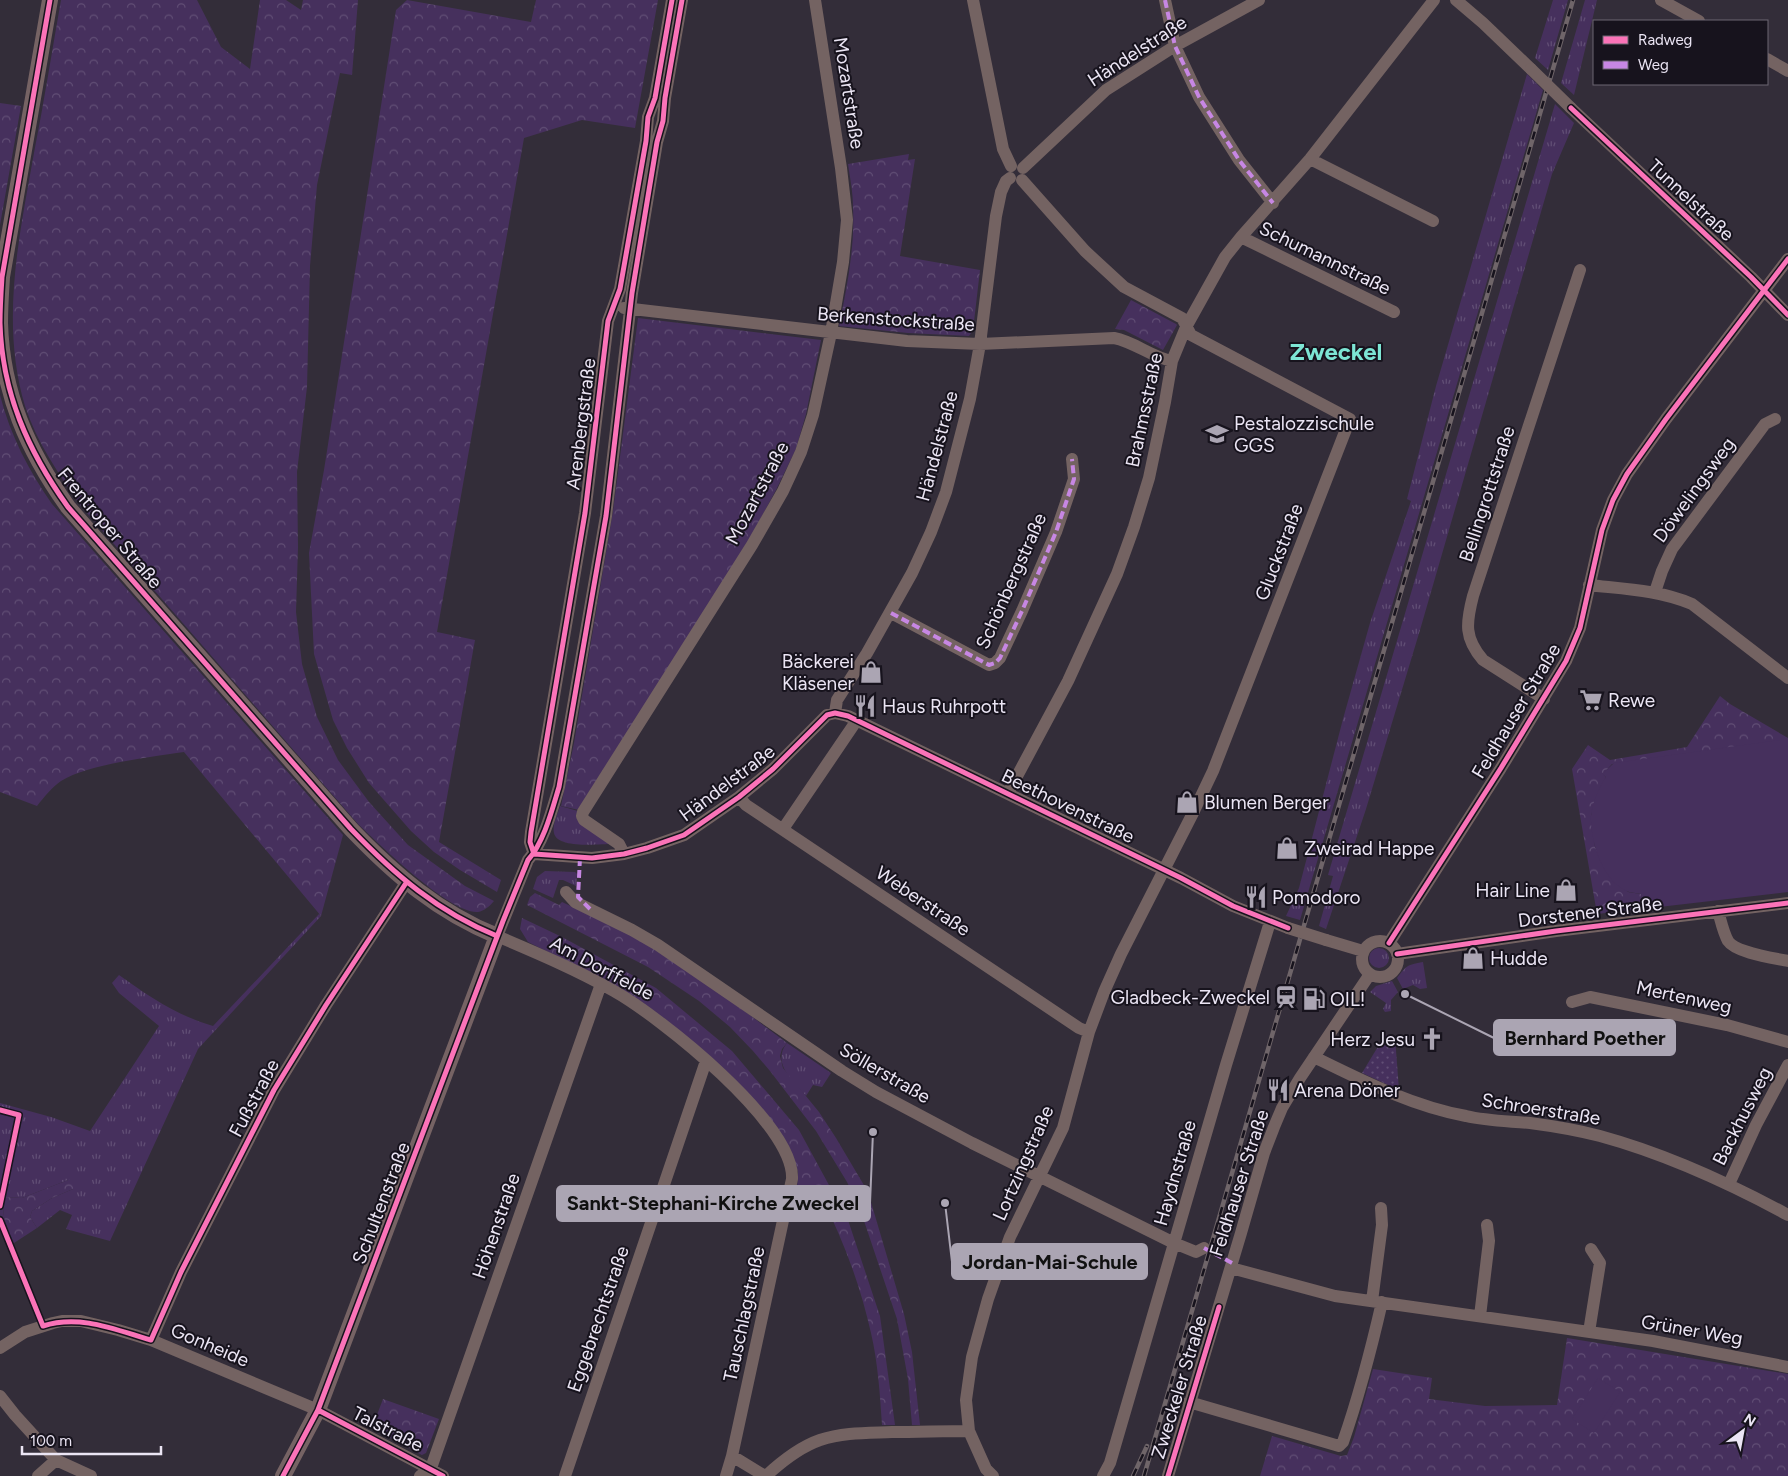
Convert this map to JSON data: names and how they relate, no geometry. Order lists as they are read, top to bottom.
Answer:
{
  "streets": {
    "main road": ["Frentroper Straße", "Schultenstraße"],
    "street": [
      "Händelstraße",
      "Mozartstraße",
      "Tunnelstraße",
      "Schumannstraße",
      "Berkenstockstraße",
      "Brahmsstraße",
      "Arenbergstraße",
      "Döwelingsweg",
      "Bellingrottstraße",
      "Gluckstraße",
      "Schönbergstraße",
      "Feldhauser Straße",
      "Beethovenstraße",
      "Weberstraße",
      "Dorstener Straße",
      "Am Dorffelde",
      "Mertenweg",
      "Söllerstraße",
      "Fußstraße",
      "Schroerstraße",
      "Backhusweg",
      "Lortzingstraße",
      "Haydnstraße",
      "Höhenstraße",
      "Tauschlagstraße",
      "Eggebrechtstraße",
      "Grüner Weg",
      "Gonheide",
      "Zweckeler Straße",
      "Talstraße"
    ]
  },
  "crossings": [
    ["Händelstraße", "Mozartstraße"],
    ["Händelstraße", "Berkenstockstraße"],
    ["Händelstraße", "Arenbergstraße"],
    ["Händelstraße", "Schönbergstraße"],
    ["Händelstraße", "Beethovenstraße"],
    ["Händelstraße", "Weberstraße"],
    ["Mozartstraße", "Berkenstockstraße"],
    ["Tunnelstraße", "Feldhauser Straße"],
    ["Schumannstraße", "Brahmsstraße"],
    ["Berkenstockstraße", "Brahmsstraße"],
    ["Berkenstockstraße", "Arenbergstraße"],
    ["Brahmsstraße", "Gluckstraße"],
    ["Brahmsstraße", "Beethovenstraße"],
    ["Arenbergstraße", "Frentroper Straße"],
    ["Arenbergstraße", "Am Dorffelde"],
    ["Arenbergstraße", "Schultenstraße"],
    ["Bellingrottstraße", "Feldhauser Straße"],
    ["Frentroper Straße", "Am Dorffelde"],
    ["Frentroper Straße", "Fußstraße"],
    ["Frentroper Straße", "Schultenstraße"],
    ["Gluckstraße", "Beethovenstraße"],
    ["Gluckstraße", "Lortzingstraße"],
    ["Feldhauser Straße", "Beethovenstraße"],
    ["Feldhauser Straße", "Dorstener Straße"],
    ["Feldhauser Straße", "Schroerstraße"],
    ["Feldhauser Straße", "Grüner Weg"],
    ["Feldhauser Straße", "Zweckeler Straße"],
    ["Beethovenstraße", "Dorstener Straße"],
    ["Beethovenstraße", "Lortzingstraße"],
    ["Beethovenstraße", "Haydnstraße"],
    ["Weberstraße", "Lortzingstraße"],
    ["Am Dorffelde", "Schultenstraße"],
    ["Am Dorffelde", "Höhenstraße"],
    ["Am Dorffelde", "Tauschlagstraße"],
    ["Am Dorffelde", "Eggebrechtstraße"],
    ["Söllerstraße", "Lortzingstraße"],
    ["Söllerstraße", "Haydnstraße"],
    ["Fußstraße", "Gonheide"],
    ["Schroerstraße", "Backhusweg"],
    ["Schultenstraße", "Gonheide"],
    ["Schultenstraße", "Talstraße"],
    ["Höhenstraße", "Talstraße"],
    ["Tauschlagstraße", "Eggebrechtstraße"],
    ["Gonheide", "Talstraße"]
  ],
  "districts": ["Zweckel"],
  "places": {
    "school or university": ["Pestalozzischule GGS"],
    "shop": [
      "Bäckerei Kläsener",
      "Blumen Berger",
      "Zweirad Happe",
      "Hair Line",
      "Hudde"
    ],
    "supermarket": ["Rewe"],
    "restaurant": ["Haus Ruhrpott", "Pomodoro", "Arena Döner"],
    "other": ["Bernhard Poether", "Sankt-Stephani-Kirche Zweckel", "Jordan-Mai-Schule"],
    "station": ["Gladbeck-Zweckel"],
    "fuel station": ["OIL!"],
    "church": ["Herz Jesu"]
  },
  "legend": ["Radweg", "Weg"],
  "scale_bar": "100 m",
  "north": "top right"
}
